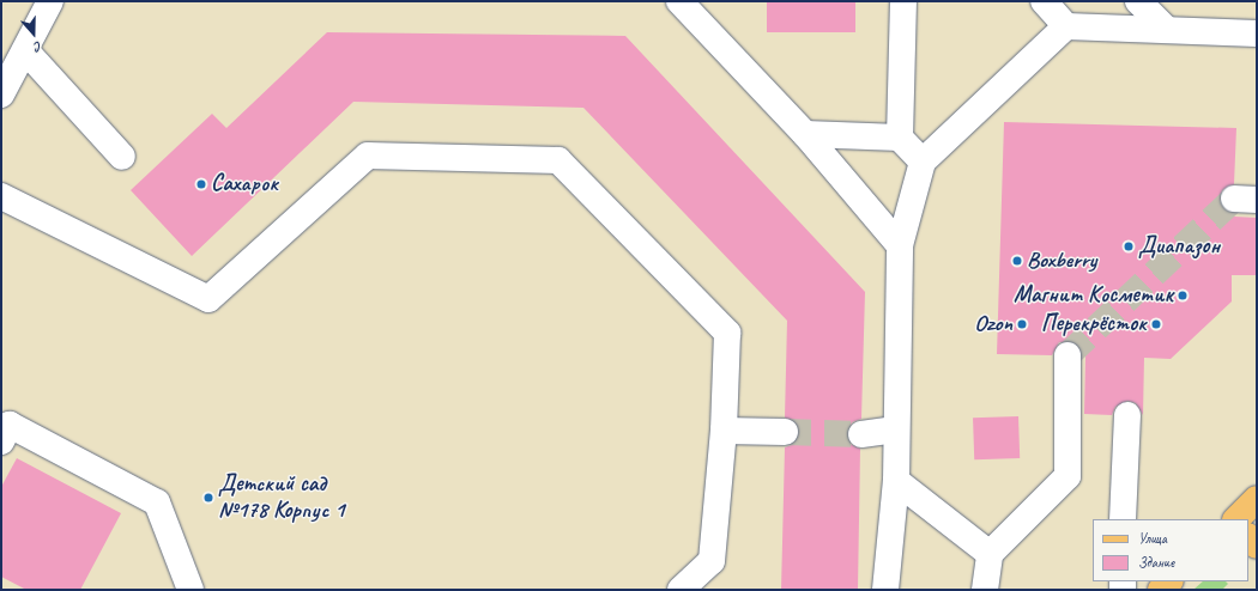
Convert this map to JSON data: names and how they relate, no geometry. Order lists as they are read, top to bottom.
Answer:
{
  "places": [
    "Сахарок",
    "Диапазон",
    "Boxberry",
    "Магнит Косметик",
    "Ozon",
    "Перекрёсток",
    "Детский сад №178 Корпус 1"
  ],
  "legend": ["Улица", "Здание"],
  "north": "bottom"
}
